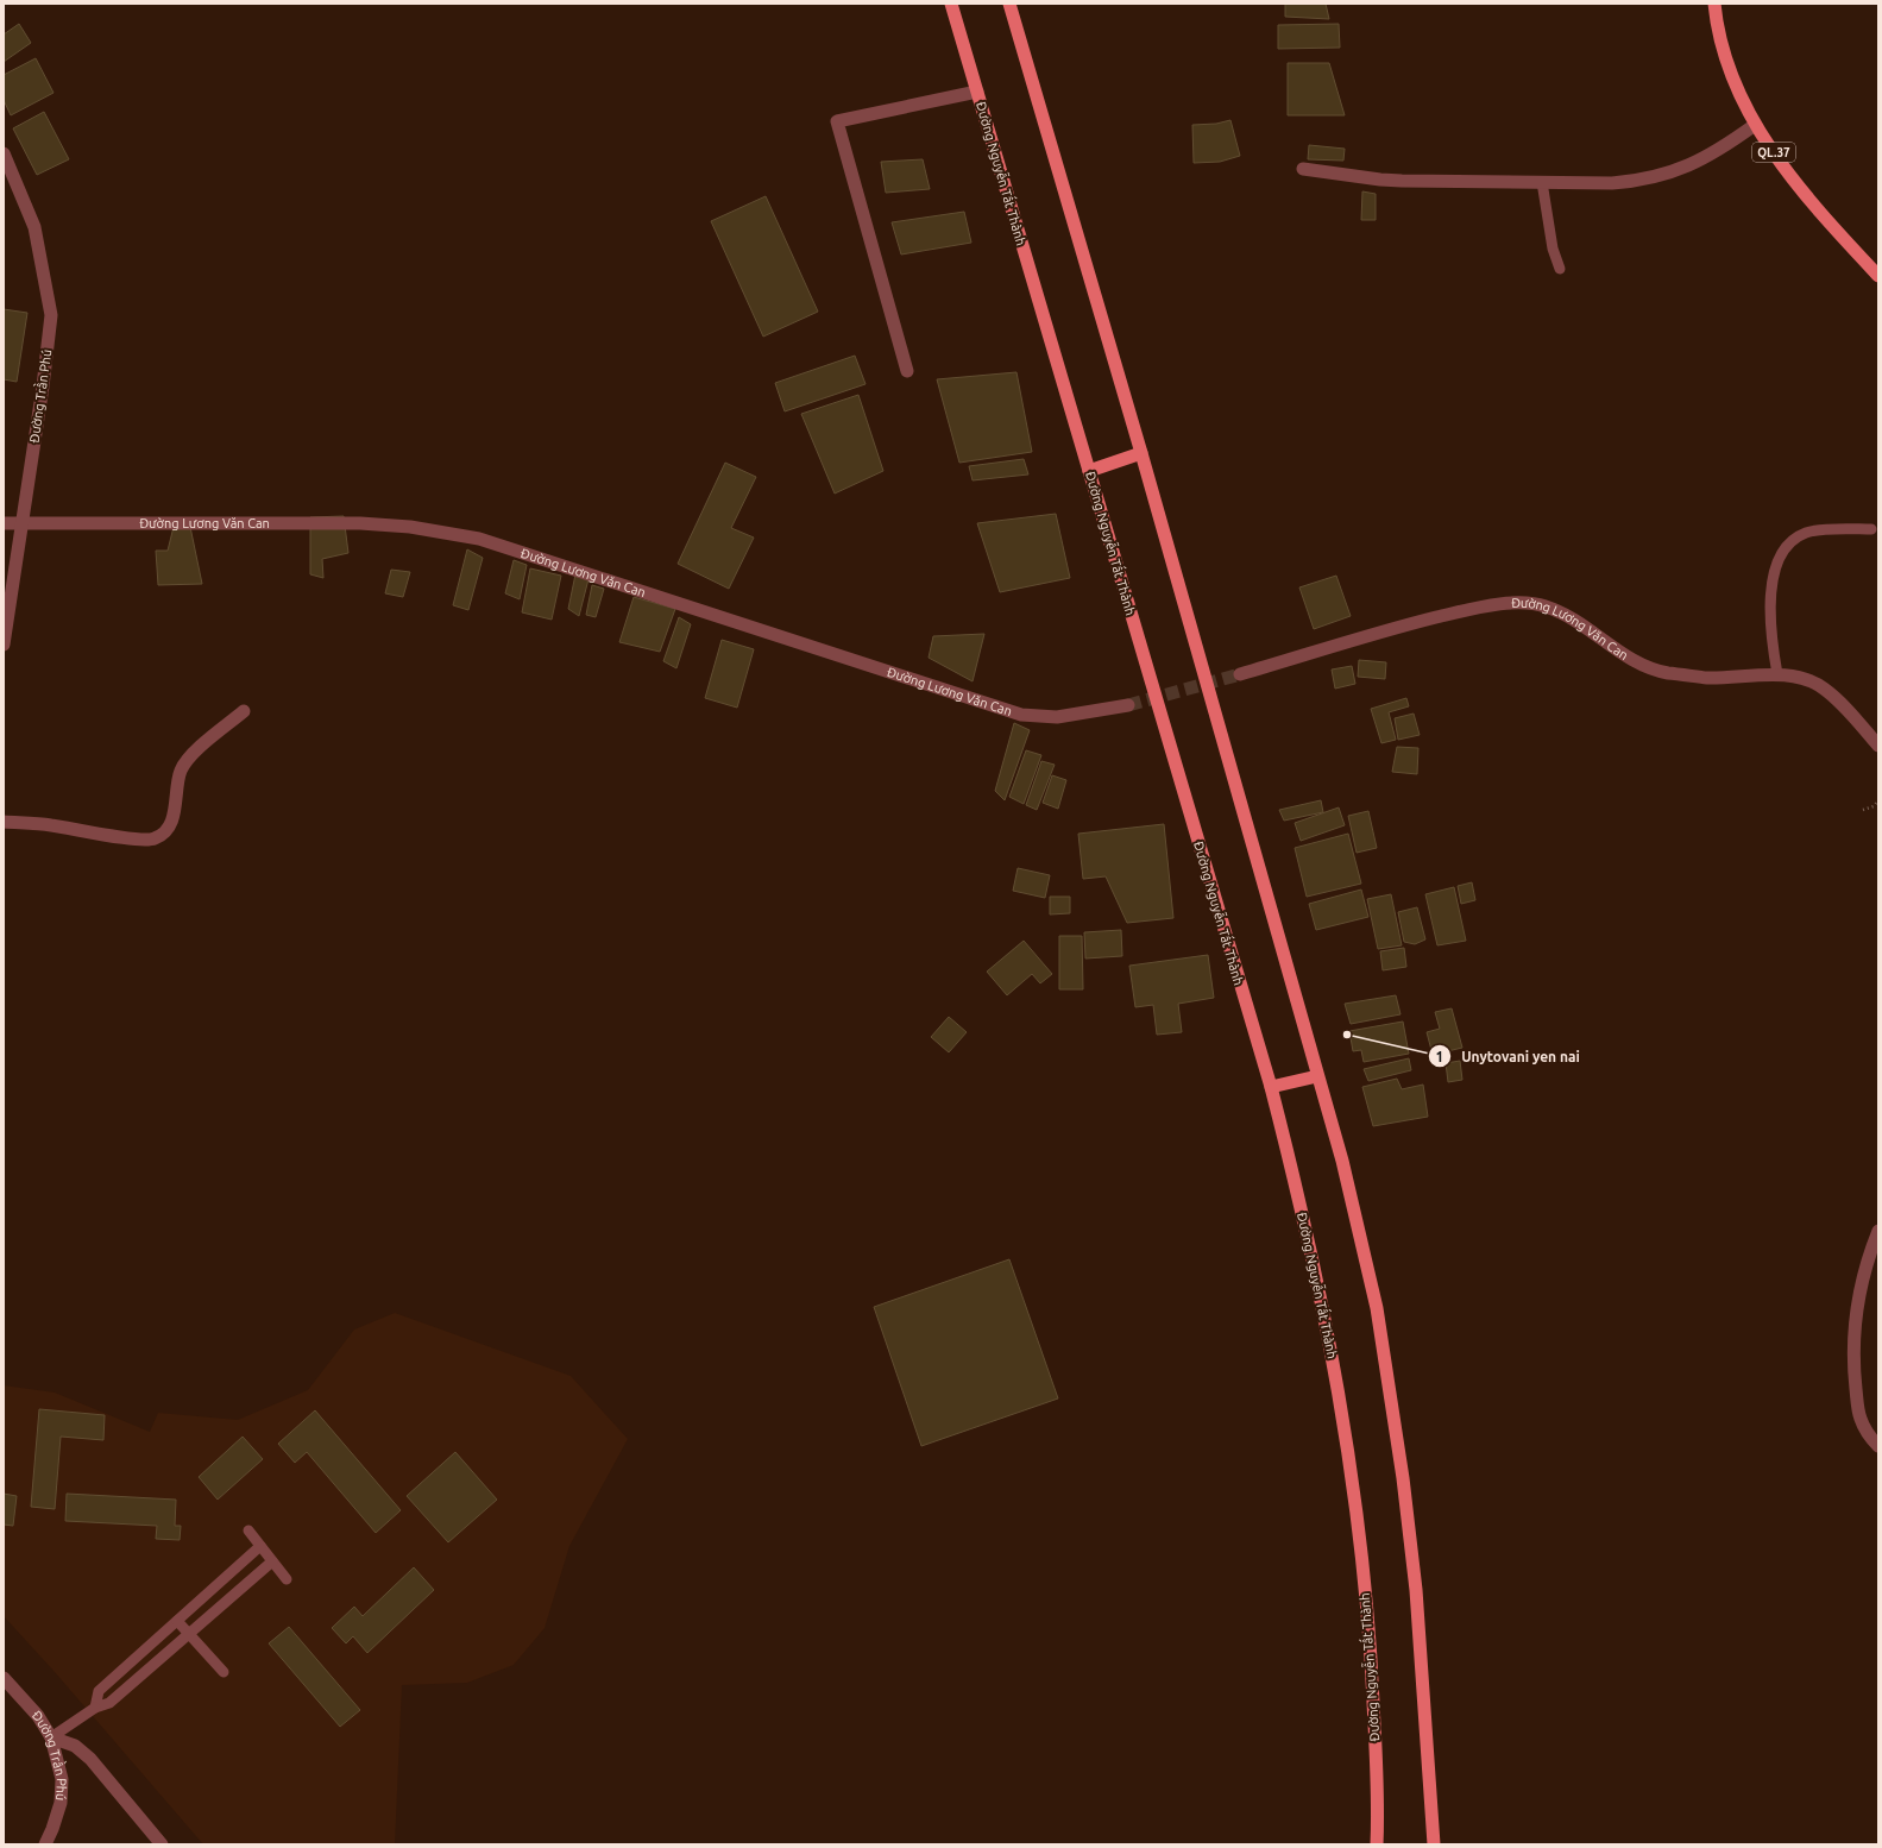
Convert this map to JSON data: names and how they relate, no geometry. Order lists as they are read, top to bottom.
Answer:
{
  "streets": {
    "main road": ["QL.37", "Đường Nguyễn Tất Thành"],
    "street": ["Đường Trần Phú", "Đường Lương Văn Can"]
  },
  "crossings": [
    ["Đường Trần Phú", "Đường Lương Văn Can"]
  ],
  "places": ["Unytovani yen nai"]
}
